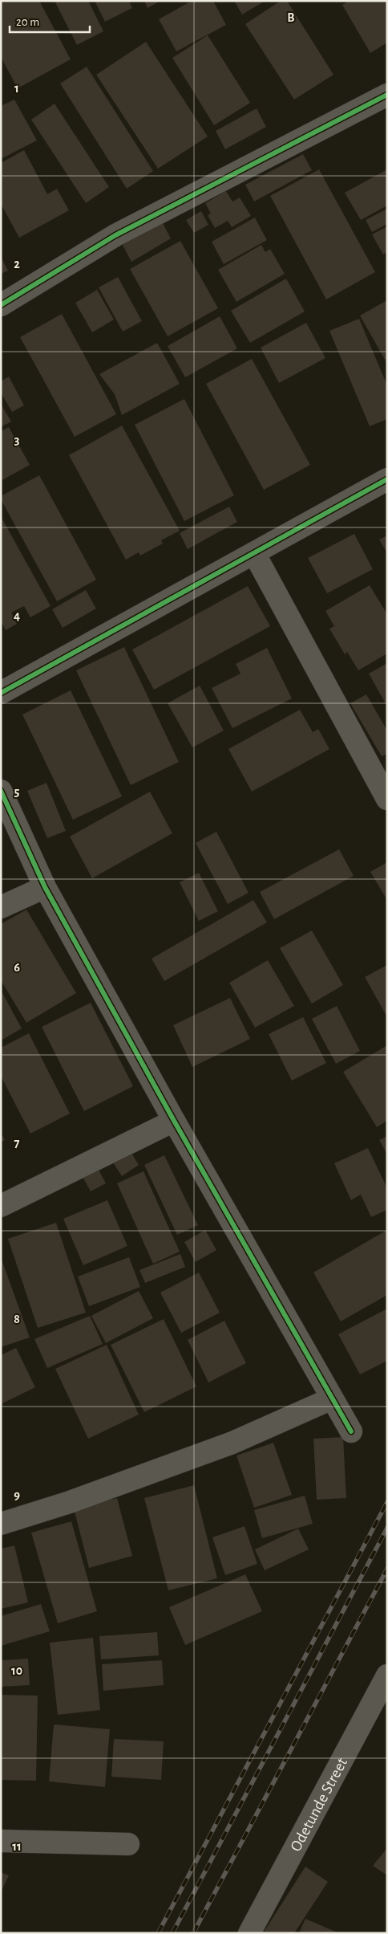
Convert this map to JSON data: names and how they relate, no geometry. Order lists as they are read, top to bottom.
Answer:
{
  "streets": {
    "street": ["Odetunde Street"]
  },
  "scale_bar": "20 m",
  "grid": {
    "columns": ["B"],
    "rows": [
      "1",
      "2",
      "3",
      "4",
      "5",
      "6",
      "7",
      "8",
      "9",
      "10",
      "11"
    ]
  }
}
